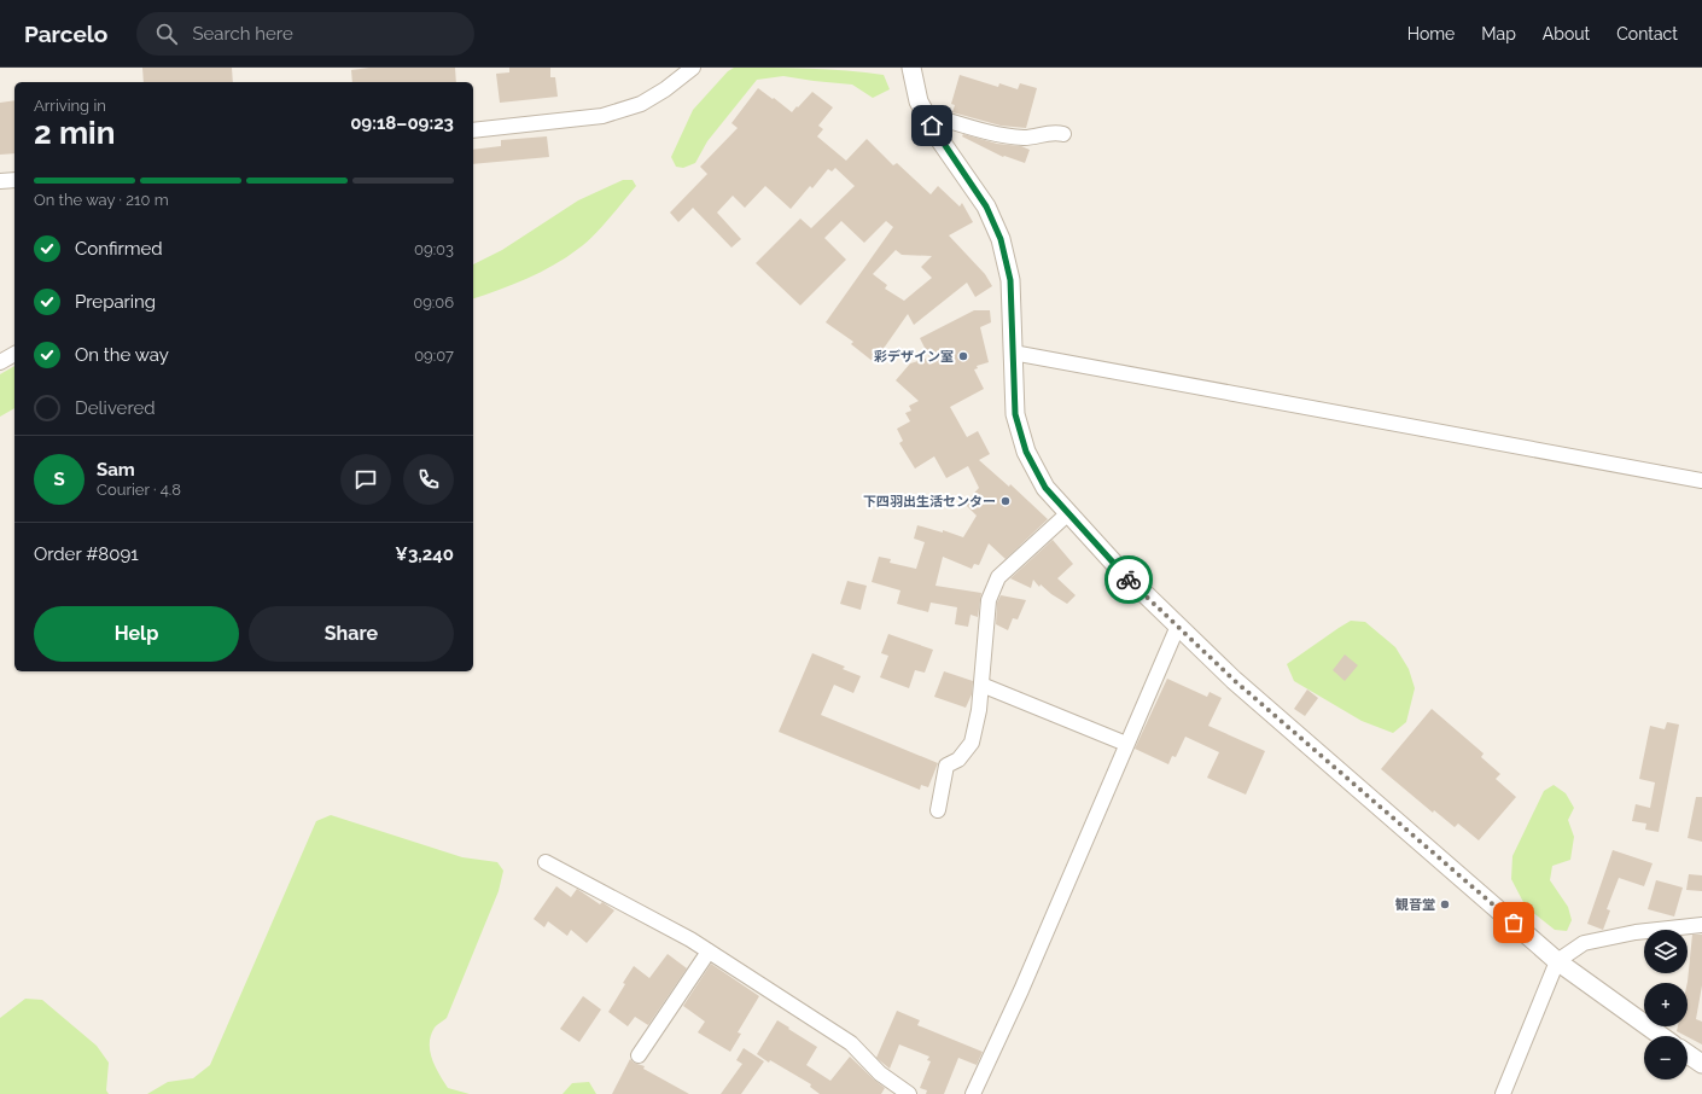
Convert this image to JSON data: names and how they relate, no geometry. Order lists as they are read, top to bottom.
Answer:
{
  "places": ["彩デザイン室", "下四羽出生活センター", "観音堂"],
  "page": {
    "header": "Parcelo",
    "search": "Search here",
    "nav": [
      "Home",
      "Map",
      "About",
      "Contact"
    ],
    "heading": ["2 min", "Arriving in", "09:18–09:23"],
    "panel": [
      "Sam",
      "Courier · 4.8",
      "Order #8091",
      "¥3,240"
    ],
    "bar": "On the way · 210 m",
    "list": [
      ["Confirmed", "09:03"],
      ["Preparing", "09:06"],
      ["On the way", "09:07"],
      "Delivered"
    ],
    "round": "S",
    "buttons": ["Help", "Share"],
    "map_buttons": ["+", "−"]
  }
}
